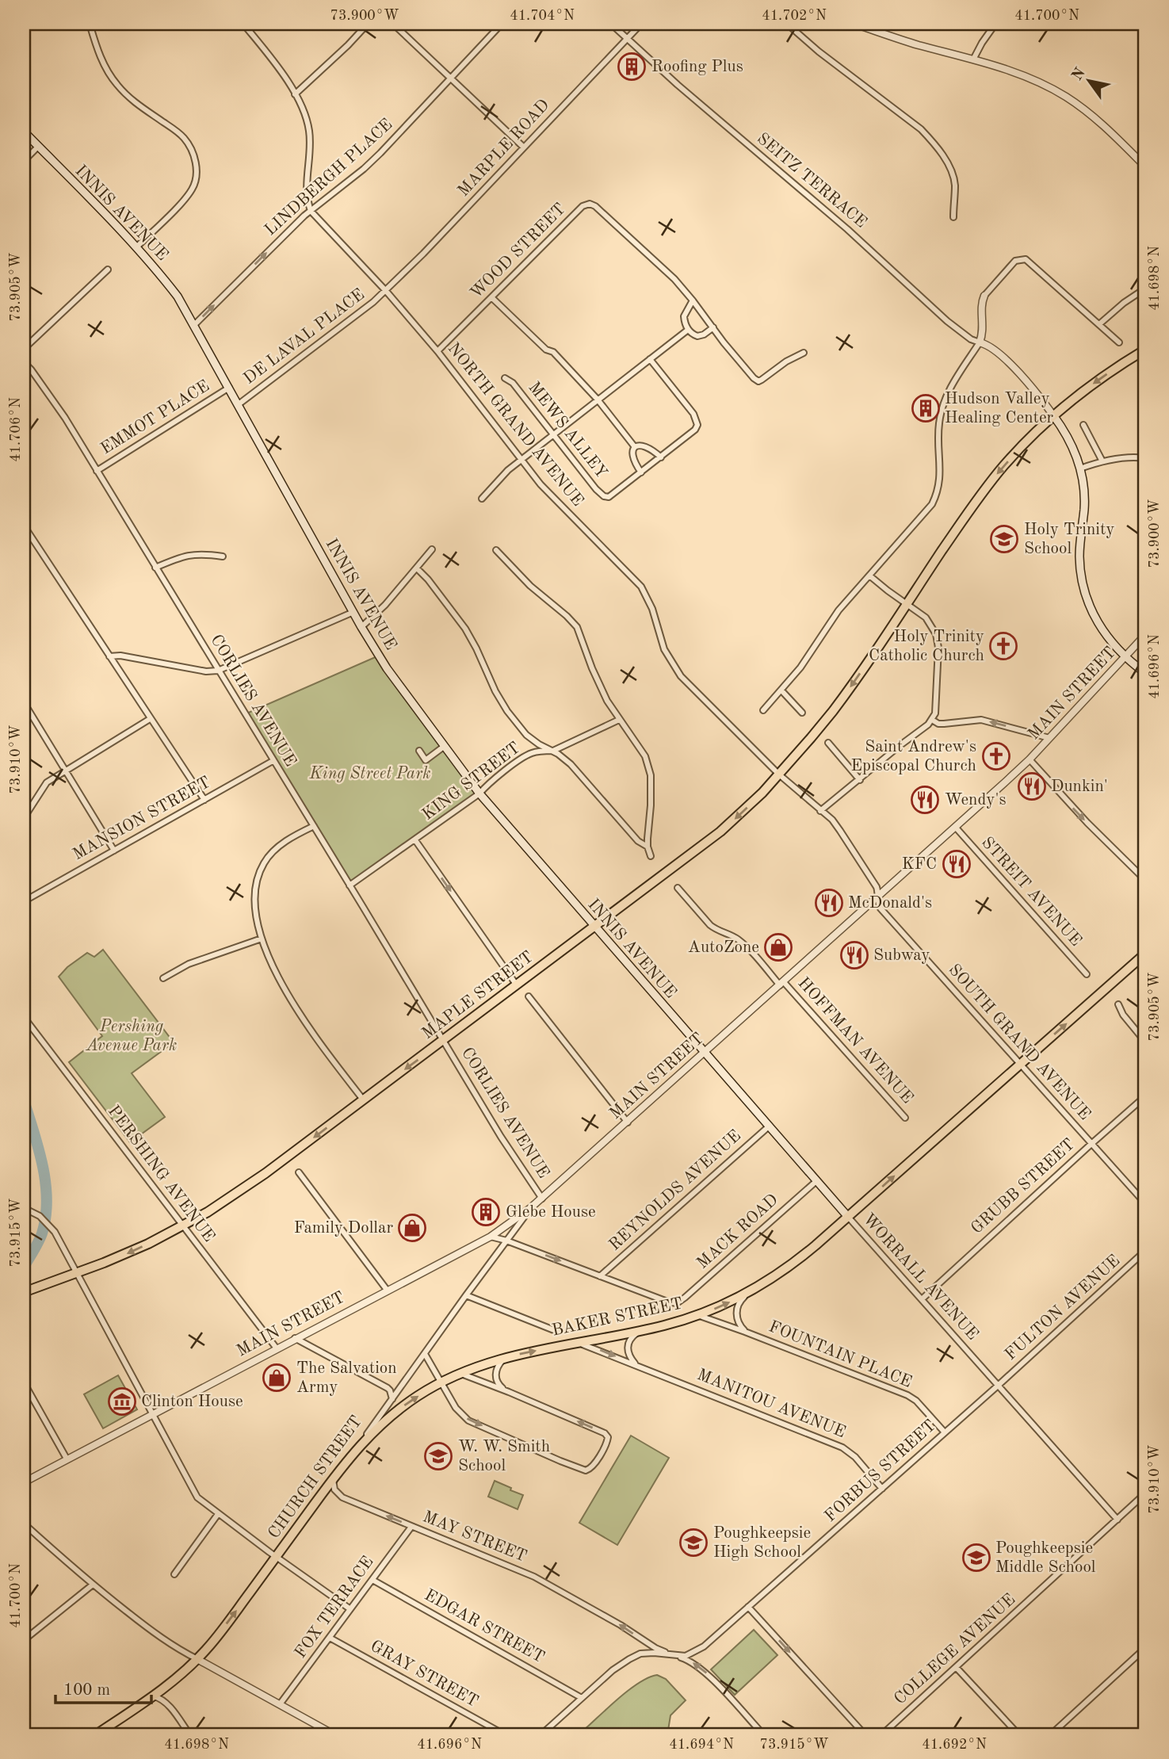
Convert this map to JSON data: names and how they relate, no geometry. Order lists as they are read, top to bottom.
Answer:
{
  "streets": {
    "highway": ["MAPLE STREET", "BAKER STREET", "CHURCH STREET"],
    "main road": ["INNIS AVENUE", "WORRALL AVENUE"],
    "street": [
      "MARPLE ROAD",
      "LINDBERGH PLACE",
      "SEITZ TERRACE",
      "WOOD STREET",
      "DE LAVAL PLACE",
      "EMMOT PLACE",
      "NORTH GRAND AVENUE",
      "MEWS ALLEY",
      "MAIN STREET",
      "CORLIES AVENUE",
      "KING STREET",
      "MANSION STREET",
      "STREIT AVENUE",
      "HOFFMAN AVENUE",
      "SOUTH GRAND AVENUE",
      "PERSHING AVENUE",
      "GRUBB STREET",
      "REYNOLDS AVENUE",
      "MACK ROAD",
      "FULTON AVENUE",
      "FOUNTAIN PLACE",
      "MANITOU AVENUE",
      "FORBUS STREET",
      "MAY STREET",
      "FOX TERRACE",
      "EDGAR STREET",
      "COLLEGE AVENUE",
      "GRAY STREET"
    ]
  },
  "crossings": [
    ["MARPLE ROAD", "SEITZ TERRACE"],
    ["MARPLE ROAD", "DE LAVAL PLACE"],
    ["MARPLE ROAD", "NORTH GRAND AVENUE"],
    ["LINDBERGH PLACE", "INNIS AVENUE"],
    ["LINDBERGH PLACE", "NORTH GRAND AVENUE"],
    ["INNIS AVENUE", "DE LAVAL PLACE"],
    ["INNIS AVENUE", "EMMOT PLACE"],
    ["INNIS AVENUE", "MAIN STREET"],
    ["INNIS AVENUE", "KING STREET"],
    ["INNIS AVENUE", "MAPLE STREET"],
    ["INNIS AVENUE", "WORRALL AVENUE"],
    ["WOOD STREET", "NORTH GRAND AVENUE"],
    ["DE LAVAL PLACE", "NORTH GRAND AVENUE"],
    ["EMMOT PLACE", "CORLIES AVENUE"],
    ["NORTH GRAND AVENUE", "MAIN STREET"],
    ["NORTH GRAND AVENUE", "MAPLE STREET"],
    ["NORTH GRAND AVENUE", "SOUTH GRAND AVENUE"],
    ["MAIN STREET", "CORLIES AVENUE"],
    ["MAIN STREET", "STREIT AVENUE"],
    ["MAIN STREET", "HOFFMAN AVENUE"],
    ["MAIN STREET", "SOUTH GRAND AVENUE"],
    ["MAIN STREET", "PERSHING AVENUE"],
    ["MAIN STREET", "WORRALL AVENUE"],
    ["MAIN STREET", "CHURCH STREET"],
    ["CORLIES AVENUE", "KING STREET"],
    ["CORLIES AVENUE", "MANSION STREET"],
    ["CORLIES AVENUE", "MAPLE STREET"],
    ["MAPLE STREET", "PERSHING AVENUE"],
    ["SOUTH GRAND AVENUE", "GRUBB STREET"],
    ["SOUTH GRAND AVENUE", "BAKER STREET"],
    ["GRUBB STREET", "WORRALL AVENUE"],
    ["REYNOLDS AVENUE", "MACK ROAD"],
    ["REYNOLDS AVENUE", "WORRALL AVENUE"],
    ["MACK ROAD", "WORRALL AVENUE"],
    ["WORRALL AVENUE", "FULTON AVENUE"],
    ["WORRALL AVENUE", "BAKER STREET"],
    ["WORRALL AVENUE", "FORBUS STREET"],
    ["WORRALL AVENUE", "COLLEGE AVENUE"],
    ["FULTON AVENUE", "FORBUS STREET"],
    ["BAKER STREET", "FOUNTAIN PLACE"],
    ["BAKER STREET", "MANITOU AVENUE"],
    ["BAKER STREET", "CHURCH STREET"],
    ["FOUNTAIN PLACE", "FORBUS STREET"],
    ["MANITOU AVENUE", "FORBUS STREET"],
    ["FORBUS STREET", "MAY STREET"],
    ["FORBUS STREET", "EDGAR STREET"],
    ["CHURCH STREET", "MAY STREET"],
    ["MAY STREET", "FOX TERRACE"],
    ["FOX TERRACE", "EDGAR STREET"],
    ["FOX TERRACE", "GRAY STREET"]
  ],
  "one_way": [
    "LINDBERGH PLACE",
    "MAPLE STREET",
    "BAKER STREET",
    "MAY STREET"
  ],
  "parks": ["King Street Park", "Pershing Avenue Park"],
  "places": {
    "building": ["Roofing Plus", "Hudson Valley Healing Center", "Glebe House"],
    "school or university": [
      "Holy Trinity School",
      "W. W. Smith School",
      "Poughkeepsie High School",
      "Poughkeepsie Middle School"
    ],
    "church": ["Holy Trinity Catholic Church", "Saint Andrew's Episcopal Church"],
    "restaurant": [
      "Dunkin'",
      "Wendy's",
      "KFC",
      "McDonald's",
      "Subway"
    ],
    "shop": ["AutoZone", "Family Dollar", "The Salvation Army"],
    "museum": ["Clinton House"]
  },
  "scale_bar": "100 m",
  "north": "top left",
  "coordinates": [
    "73.900°W",
    "41.704°N",
    "41.702°N",
    "41.700°N",
    "41.698°N",
    "73.905°W",
    "41.706°N",
    "41.696°N",
    "73.910°W",
    "73.915°W",
    "41.694°N",
    "41.692°N"
  ]
}
